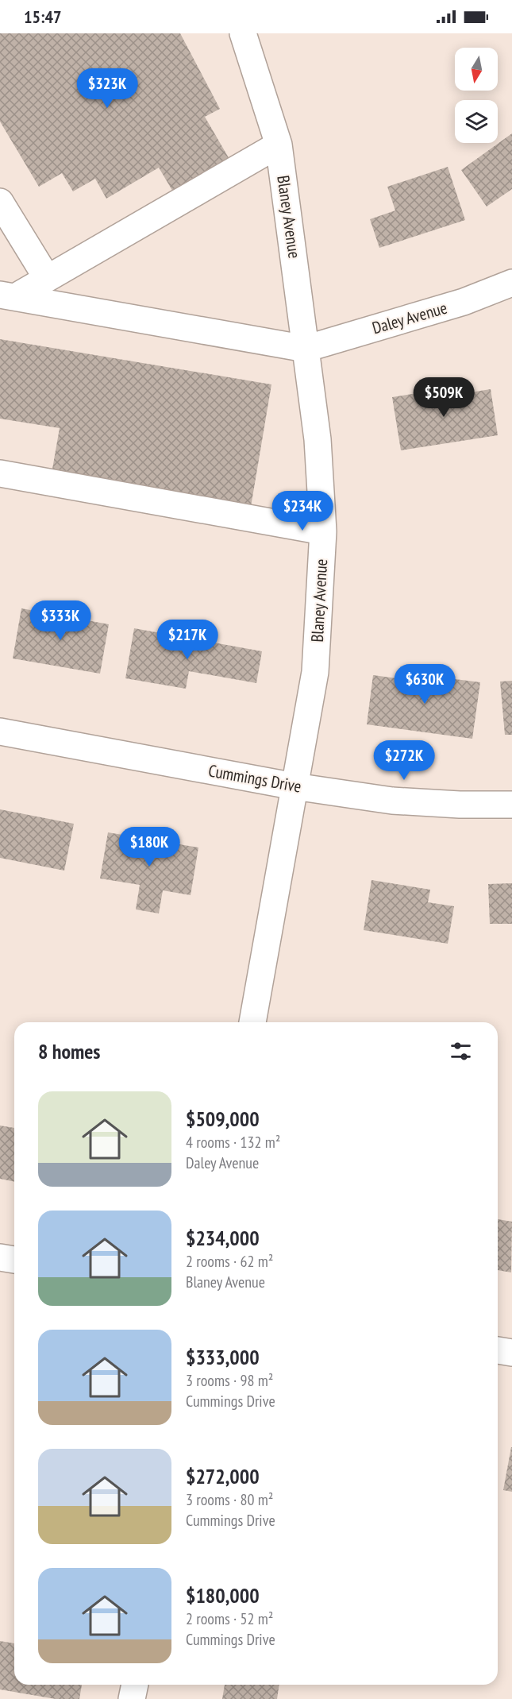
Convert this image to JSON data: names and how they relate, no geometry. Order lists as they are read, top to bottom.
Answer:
{
  "streets": {
    "street": ["Blaney Avenue", "Daley Avenue", "Cummings Drive"]
  },
  "crossings": [
    ["Blaney Avenue", "Daley Avenue"],
    ["Blaney Avenue", "Cummings Drive"]
  ],
  "north": "bottom",
  "page": {
    "status": "15:47",
    "price": [
      "$323K",
      "$509K",
      "$234K",
      "$333K",
      "$217K",
      "$630K",
      "$272K",
      "$180K"
    ],
    "heading": "8 homes",
    "list": [
      {
        "name": "$509,000",
        "note": "4 rooms · 132 m² · Daley Avenue"
      },
      {
        "name": "$234,000",
        "note": "2 rooms · 62 m² · Blaney Avenue"
      },
      {
        "name": "$333,000",
        "note": "3 rooms · 98 m² · Cummings Drive"
      },
      {
        "name": "$272,000",
        "note": "3 rooms · 80 m² · Cummings Drive"
      },
      {
        "name": "$180,000",
        "note": "2 rooms · 52 m² · Cummings Drive"
      }
    ]
  }
}
